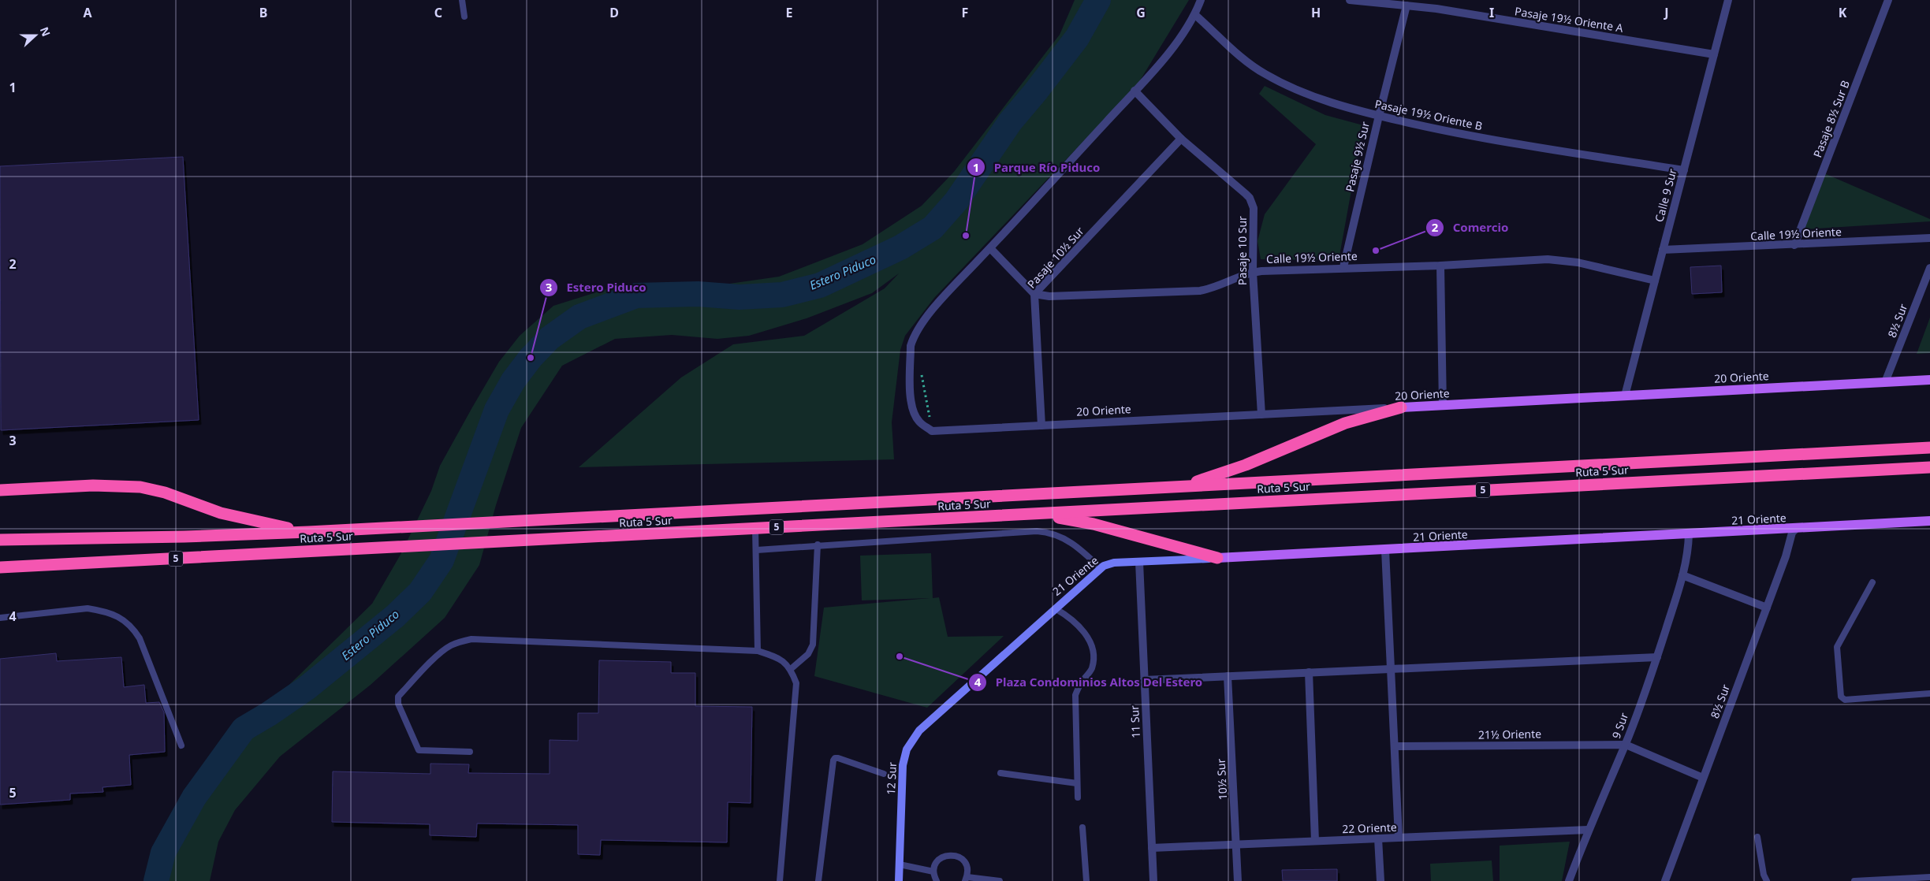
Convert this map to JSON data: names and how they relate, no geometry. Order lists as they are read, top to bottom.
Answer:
{
  "streets": {
    "highway": ["Ruta 5 Sur", "5"],
    "main road": ["20 Oriente", "21 Oriente"],
    "street": [
      "Pasaje 19½ Oriente A",
      "Pasaje 19½ Oriente B",
      "Pasaje 8½ Sur B",
      "Pasaje 9½ Sur",
      "Calle 9 Sur",
      "Calle 19½ Oriente",
      "Pasaje 10 Sur",
      "Pasaje 10½ Sur",
      "8½ Sur",
      "11 Sur",
      "9 Sur",
      "21½ Oriente",
      "12 Sur",
      "10½ Sur",
      "22 Oriente"
    ]
  },
  "crossings": [
    ["Pasaje 19½ Oriente A", "Pasaje 9½ Sur"],
    ["Pasaje 19½ Oriente A", "Calle 9 Sur"],
    ["Pasaje 19½ Oriente B", "Pasaje 9½ Sur"],
    ["Pasaje 19½ Oriente B", "Calle 9 Sur"],
    ["Pasaje 8½ Sur B", "Calle 19½ Oriente"],
    ["Pasaje 9½ Sur", "Calle 19½ Oriente"],
    ["Calle 9 Sur", "Calle 19½ Oriente"],
    ["Calle 9 Sur", "20 Oriente"],
    ["Calle 19½ Oriente", "Pasaje 10 Sur"],
    ["Calle 19½ Oriente", "Pasaje 10½ Sur"],
    ["Pasaje 10 Sur", "Pasaje 10½ Sur"],
    ["Pasaje 10 Sur", "20 Oriente"],
    ["Pasaje 10½ Sur", "20 Oriente"],
    ["8½ Sur", "20 Oriente"],
    ["8½ Sur", "21 Oriente"],
    ["21 Oriente", "11 Sur"],
    ["21 Oriente", "9 Sur"],
    ["21 Oriente", "12 Sur"],
    ["11 Sur", "22 Oriente"],
    ["9 Sur", "21½ Oriente"],
    ["9 Sur", "22 Oriente"],
    ["10½ Sur", "22 Oriente"]
  ],
  "water": ["Estero Piduco"],
  "places": [
    "Parque Río Piduco",
    "Comercio",
    "Estero Piduco",
    "Plaza Condominios Altos Del Estero"
  ],
  "north": "right",
  "grid": {
    "columns": [
      "A",
      "B",
      "C",
      "D",
      "E",
      "F",
      "G",
      "H",
      "I",
      "J",
      "K"
    ],
    "rows": [
      "1",
      "2",
      "3",
      "4",
      "5"
    ]
  }
}
